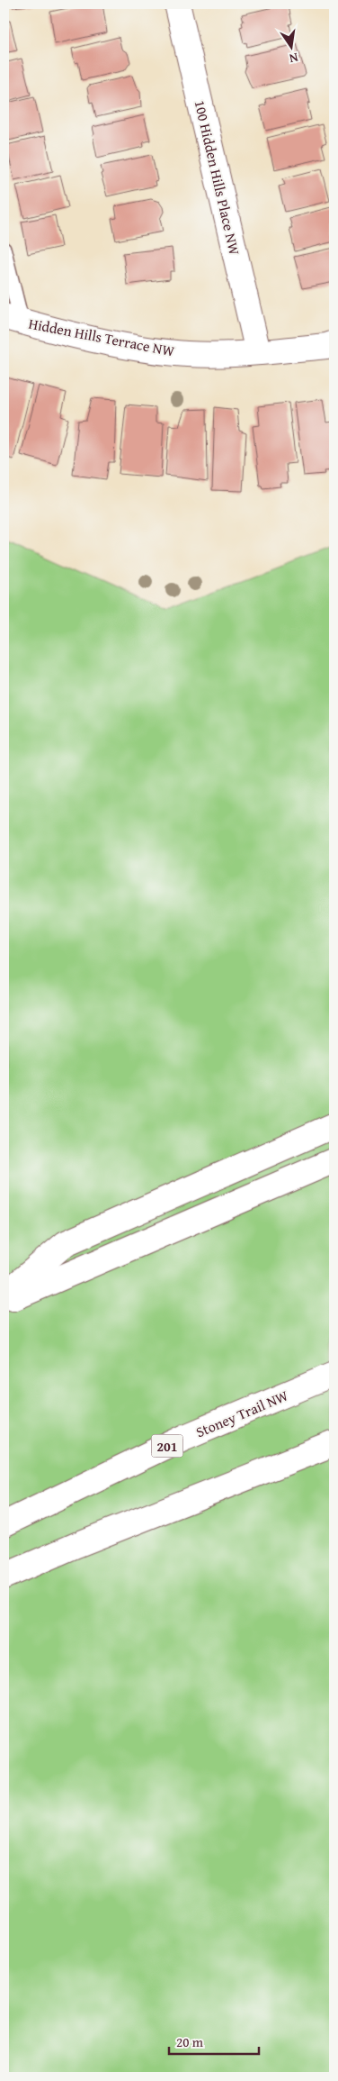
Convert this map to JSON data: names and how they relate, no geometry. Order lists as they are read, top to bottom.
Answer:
{
  "streets": {
    "main road": [
      "100 Hidden Hills Place NW",
      "Hidden Hills Terrace NW",
      "Stoney Trail NW",
      "201"
    ]
  },
  "crossings": [
    ["100 Hidden Hills Place NW", "Hidden Hills Terrace NW"]
  ],
  "scale_bar": "20 m",
  "north": "bottom"
}
